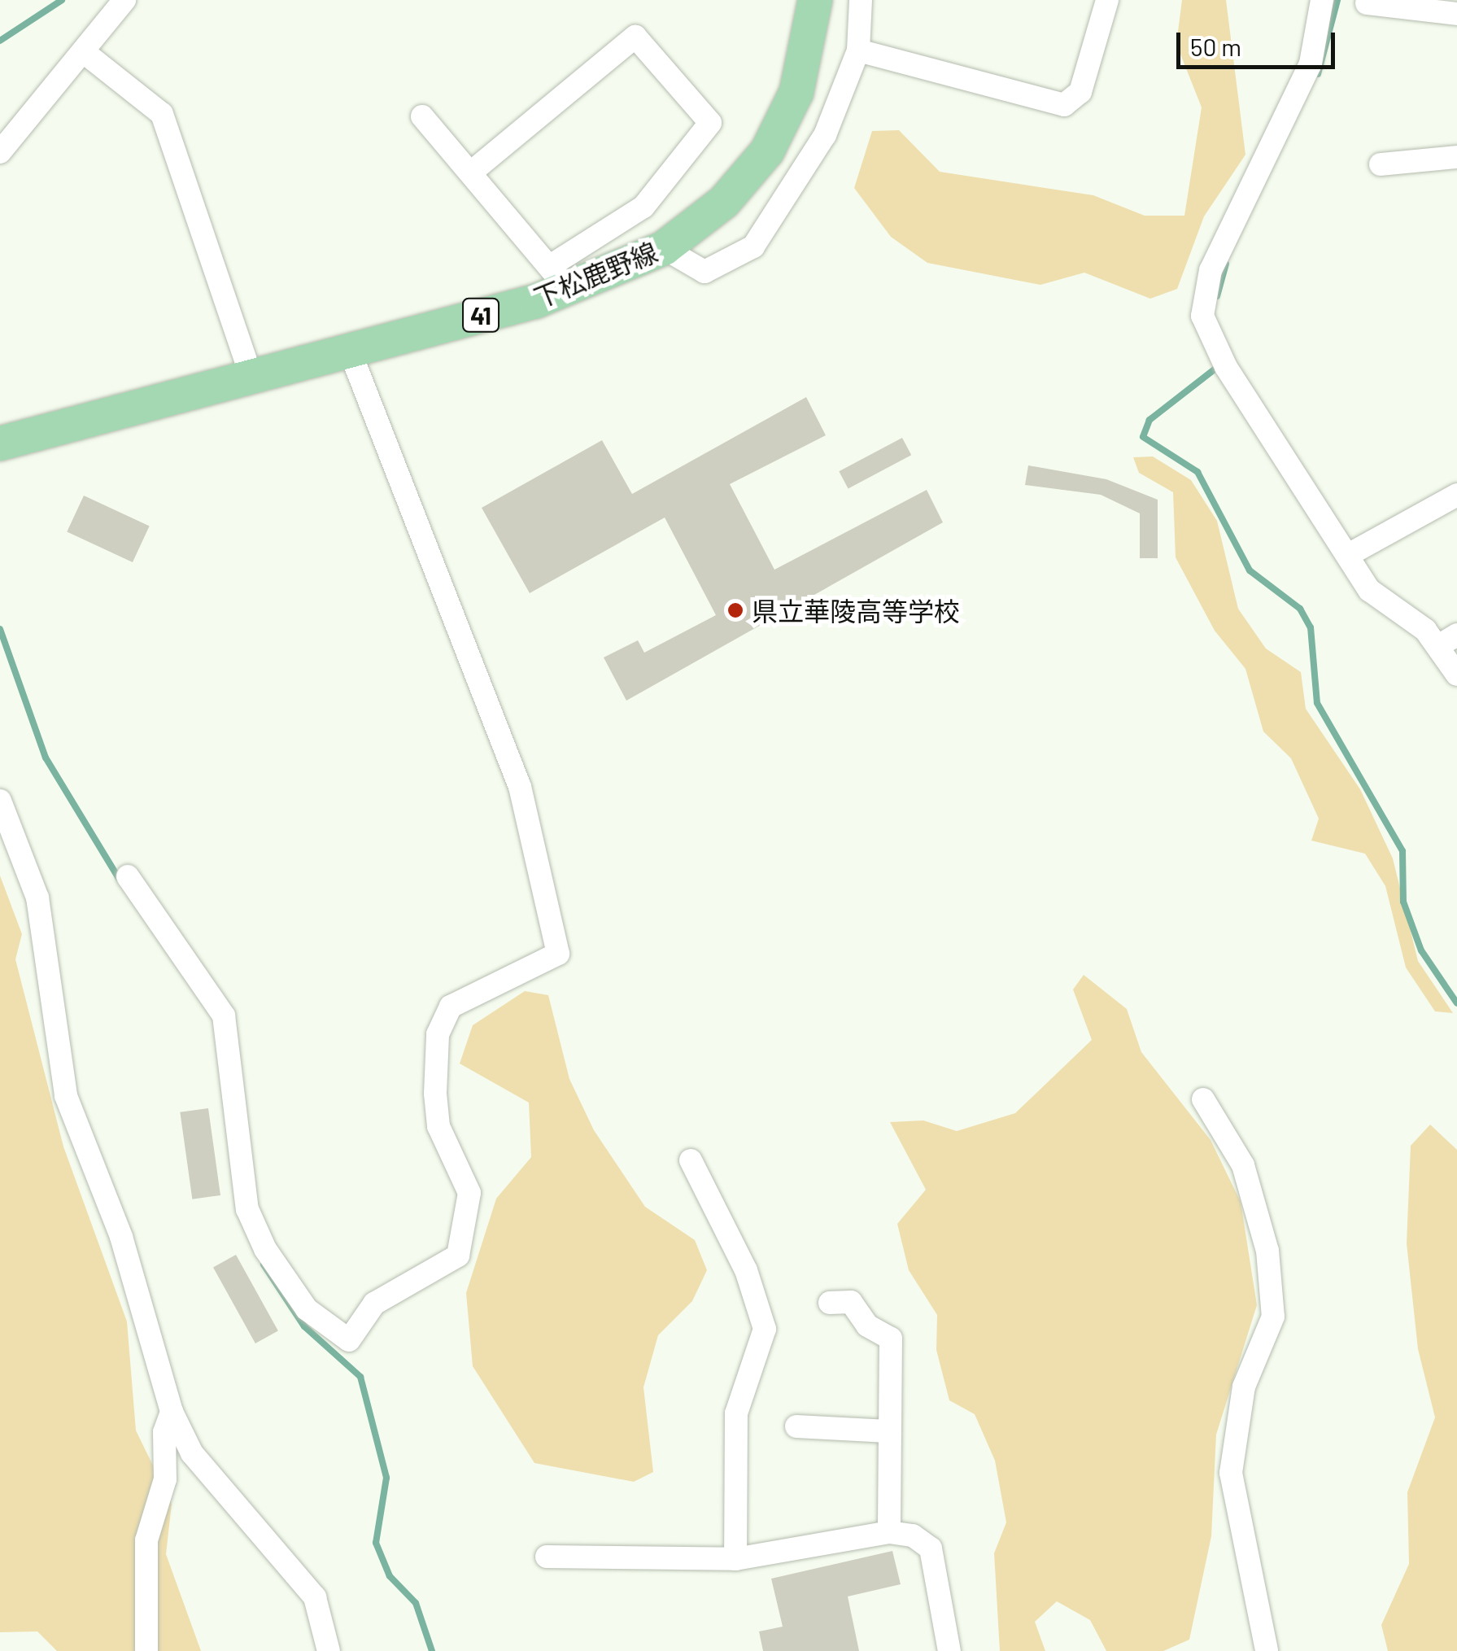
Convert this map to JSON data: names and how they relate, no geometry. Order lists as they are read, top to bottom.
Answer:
{
  "streets": {
    "main road": ["下松鹿野線", "41"]
  },
  "places": ["県立華陵高等学校"],
  "scale_bar": "50 m"
}
